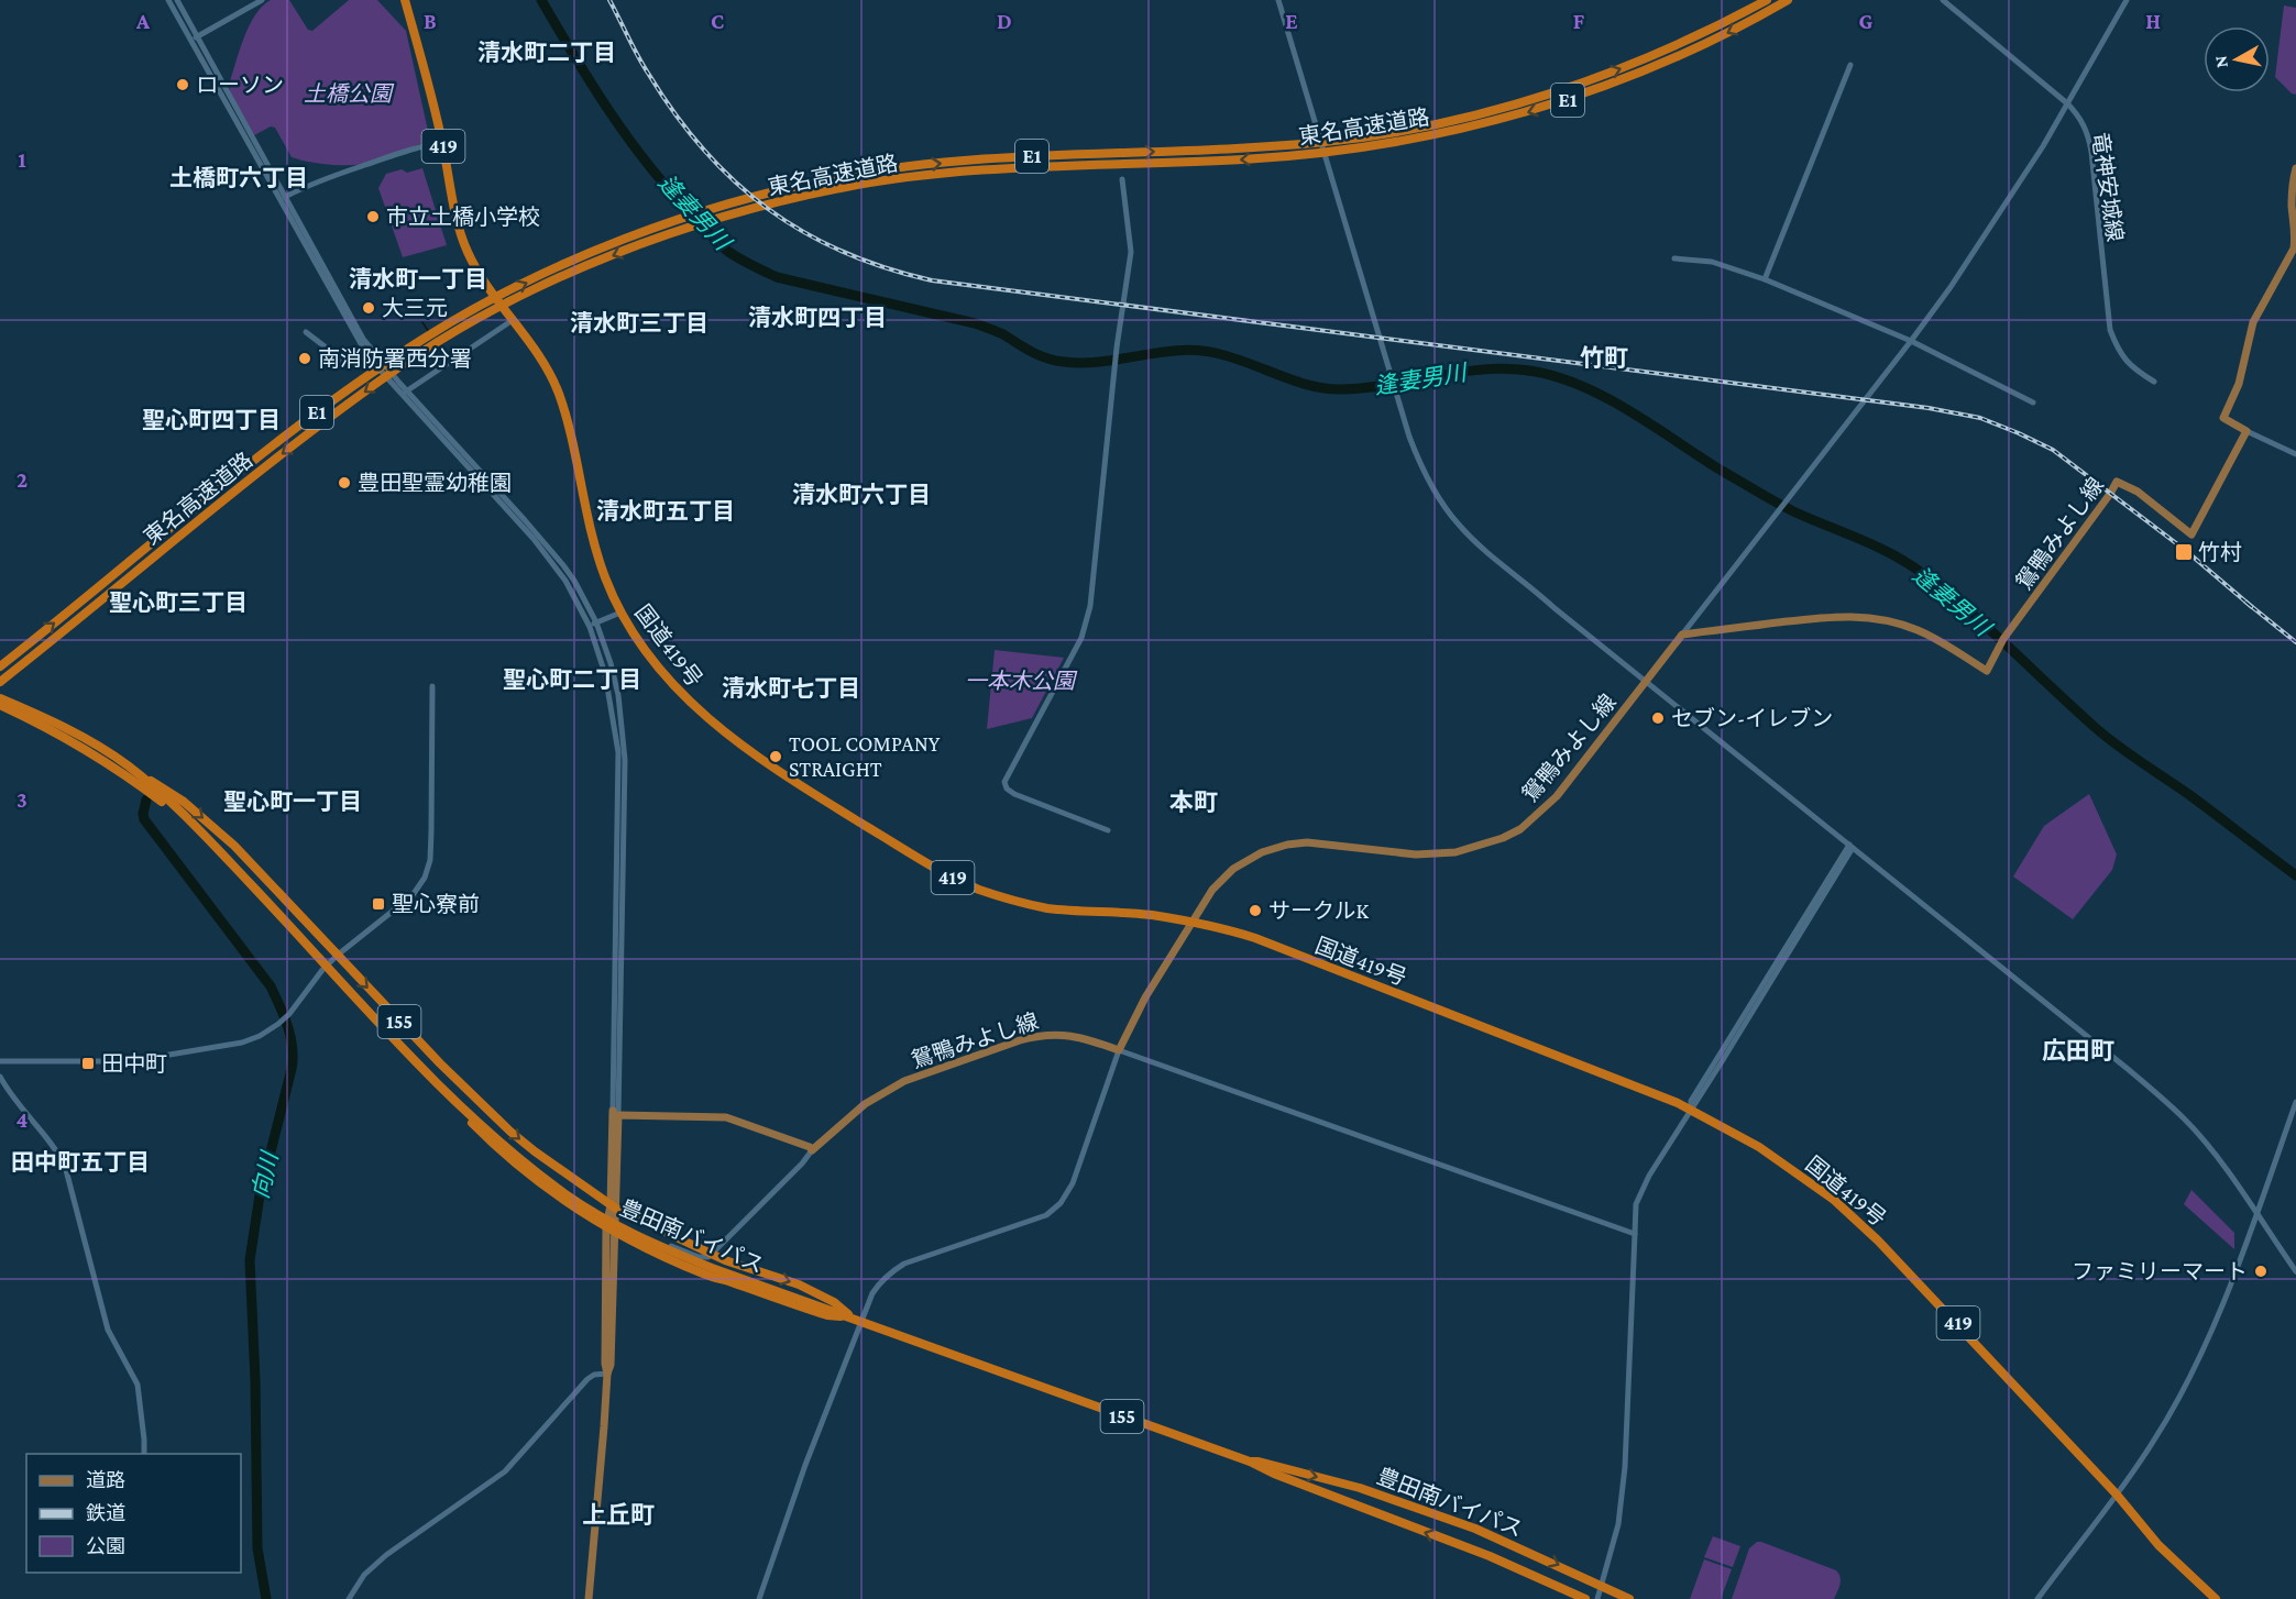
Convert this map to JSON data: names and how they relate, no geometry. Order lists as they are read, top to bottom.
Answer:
{
  "streets": {
    "highway": [
      "E1",
      "東名高速道路",
      "419",
      "国道419号",
      "155",
      "豊田南バイパス"
    ],
    "main road": ["鴛鴨みよし線"],
    "street": ["竜神安城線"]
  },
  "crossings": [
    ["鴛鴨みよし線", "国道419号"],
    ["155", "豊田南バイパス"]
  ],
  "districts": [
    "清水町二丁目",
    "土橋町六丁目",
    "清水町一丁目",
    "清水町四丁目",
    "清水町三丁目",
    "竹町",
    "聖心町四丁目",
    "清水町六丁目",
    "清水町五丁目",
    "聖心町三丁目",
    "聖心町二丁目",
    "清水町七丁目",
    "聖心町一丁目",
    "本町",
    "広田町",
    "田中町五丁目",
    "上丘町"
  ],
  "water": ["逢妻男川", "向川"],
  "parks": ["土橋公園", "一本木公園"],
  "places": {
    "other": [
      "ローソン",
      "市立土橋小学校",
      "大三元",
      "南消防署西分署",
      "豊田聖霊幼稚園",
      "セブン-イレブン",
      "TOOL COMPANY STRAIGHT",
      "サークルK",
      "ファミリーマート"
    ],
    "transit": ["竹村", "聖心寮前", "田中町"]
  },
  "legend": ["道路", "鉄道", "公園"],
  "north": "left",
  "grid": {
    "columns": [
      "A",
      "B",
      "C",
      "D",
      "E",
      "F",
      "G",
      "H"
    ],
    "rows": [
      "1",
      "2",
      "3",
      "4"
    ]
  }
}
